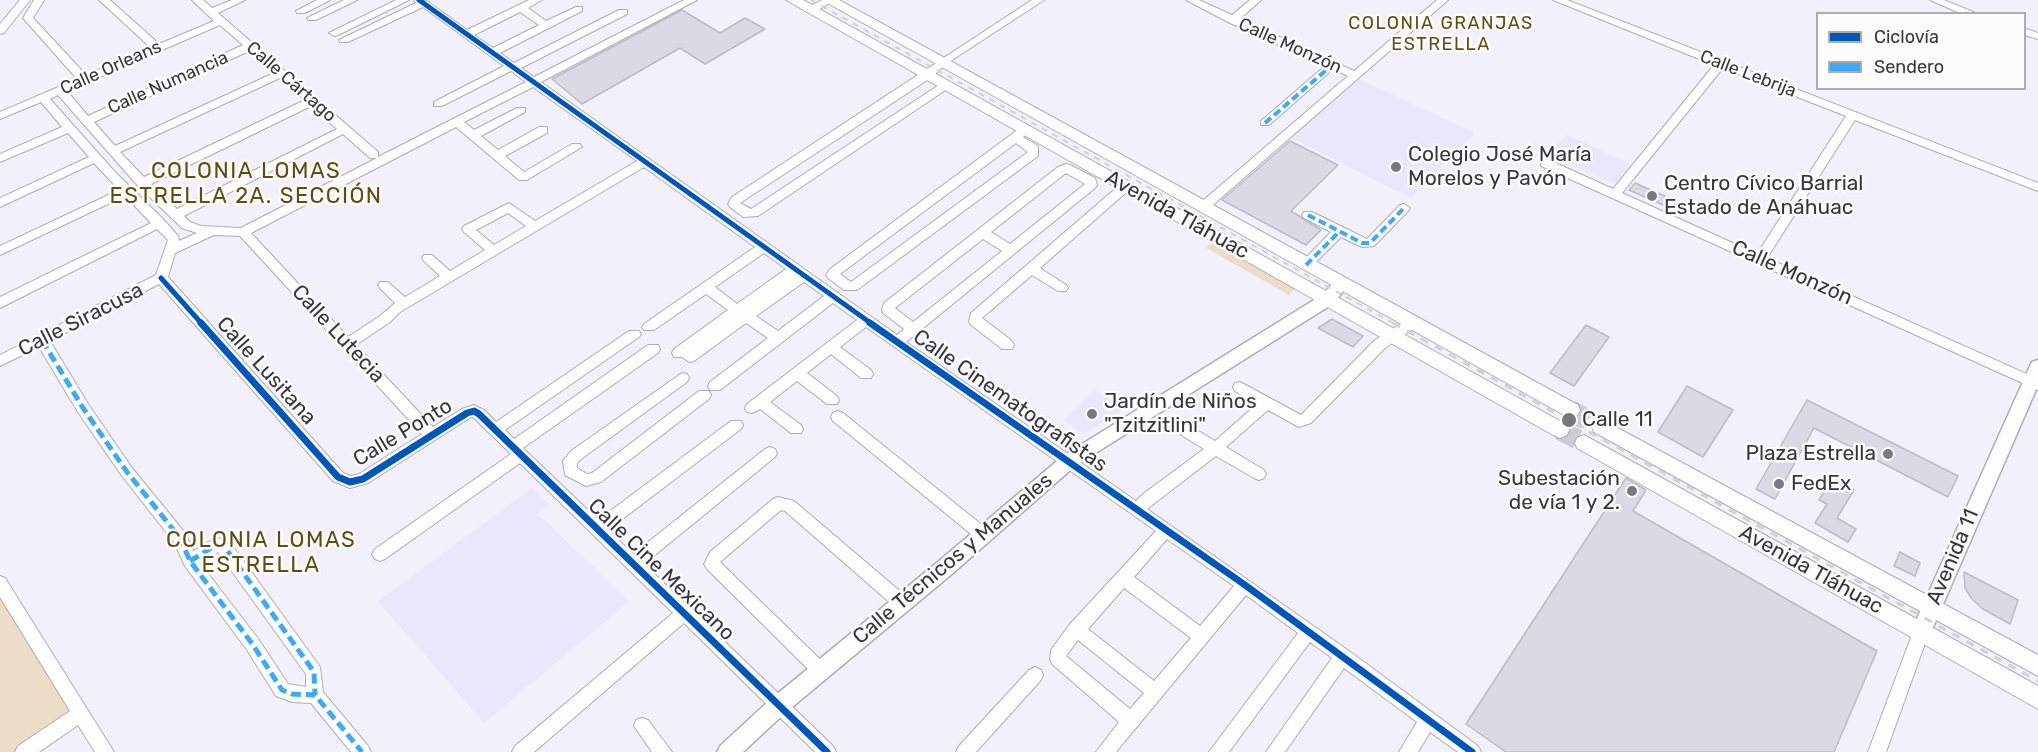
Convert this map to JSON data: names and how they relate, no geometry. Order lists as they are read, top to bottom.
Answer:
{
  "streets": {
    "main road": ["Avenida Tláhuac"],
    "street": [
      "Calle Monzón",
      "Calle Orleans",
      "Calle Lebrija",
      "Calle Cártago",
      "Calle Numancia",
      "Calle Siracusa",
      "Calle Lutecia",
      "Calle Lusitana",
      "Calle Cinematografistas",
      "Calle Ponto",
      "Avenida 11",
      "Calle Técnicos y Manuales",
      "Calle Cine Mexicano"
    ]
  },
  "crossings": [
    ["Calle Monzón", "Avenida 11"],
    ["Calle Orleans", "Calle Cártago"],
    ["Calle Cártago", "Calle Numancia"],
    ["Avenida Tláhuac", "Avenida 11"],
    ["Avenida Tláhuac", "Calle Técnicos y Manuales"],
    ["Calle Siracusa", "Calle Lusitana"],
    ["Calle Lutecia", "Calle Ponto"],
    ["Calle Lusitana", "Calle Ponto"],
    ["Calle Cinematografistas", "Calle Técnicos y Manuales"],
    ["Calle Ponto", "Calle Cine Mexicano"],
    ["Calle Técnicos y Manuales", "Calle Cine Mexicano"]
  ],
  "districts": ["COLONIA GRANJAS ESTRELLA", "COLONIA LOMAS ESTRELLA 2A. SECCIÓN", "COLONIA LOMAS ESTRELLA"],
  "places": [
    "Colegio José María Morelos y Pavón",
    "Centro Cívico Barrial Estado de Anáhuac",
    "Jardín de Niños \"Tzitzitlini\"",
    "Calle 11",
    "Plaza Estrella",
    "FedEx",
    "Subestación de vía 1 y 2."
  ],
  "legend": ["Ciclovía", "Sendero"]
}
